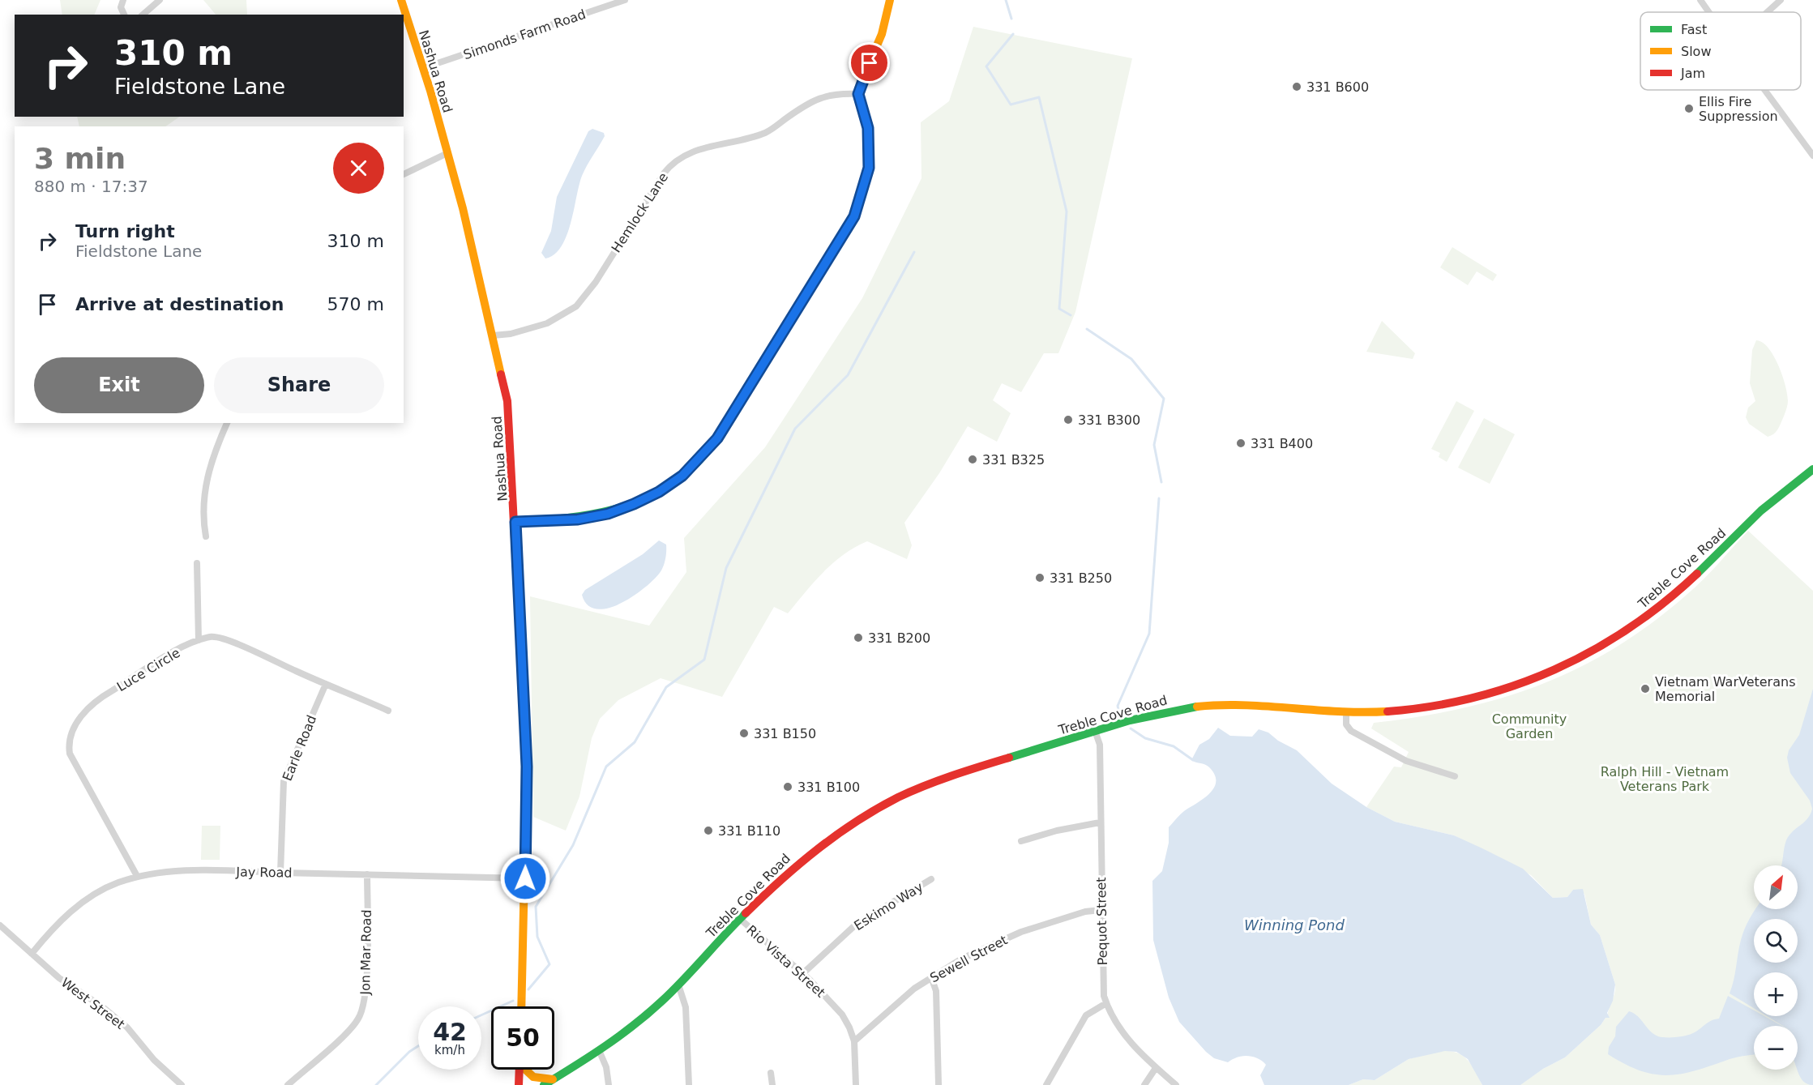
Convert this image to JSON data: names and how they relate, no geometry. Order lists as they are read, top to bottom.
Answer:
{
  "streets": {
    "main road": ["Nashua Road", "Treble Cove Road"],
    "street": [
      "Simonds Farm Road",
      "Hemlock Lane",
      "Luce Circle",
      "Earle Road",
      "Jay Road",
      "Eskimo Way",
      "Pequot Street",
      "Jon Mar Road",
      "Sewell Street",
      "Rio Vista Street",
      "West Street"
    ]
  },
  "crossings": [
    ["Simonds Farm Road", "Nashua Road"],
    ["Nashua Road", "Hemlock Lane"],
    ["Nashua Road", "Jay Road"],
    ["Treble Cove Road", "Pequot Street"],
    ["Treble Cove Road", "Rio Vista Street"],
    ["Luce Circle", "Earle Road"],
    ["Luce Circle", "Jay Road"],
    ["Earle Road", "Jay Road"],
    ["Jay Road", "Jon Mar Road"],
    ["Jay Road", "West Street"],
    ["Eskimo Way", "Rio Vista Street"],
    ["Pequot Street", "Sewell Street"],
    ["Sewell Street", "Rio Vista Street"]
  ],
  "water": ["Winning Pond"],
  "parks": ["Community Garden", "Ralph Hill - Vietnam Veterans Park"],
  "places": [
    "331 B600",
    "Ellis Fire Suppression",
    "331 B300",
    "331 B400",
    "331 B325",
    "331 B250",
    "331 B200",
    "Vietnam WarVeterans Memorial",
    "331 B150",
    "331 B100",
    "331 B110"
  ],
  "legend": ["Fast", "Slow", "Jam"],
  "north": "top right",
  "page": {
    "turn": ["310 m", "Fieldstone Lane"],
    "heading": ["3 min", "880 m · 17:37"],
    "list": [
      {
        "name": "Turn right",
        "note": "Fieldstone Lane",
        "value": "310 m"
      },
      {
        "name": "Arrive at destination",
        "value": "570 m"
      }
    ],
    "buttons": ["Exit", "Share"],
    "map_buttons": ["+", "−"],
    "speed": "42 km/h",
    "limit": "50"
  }
}
